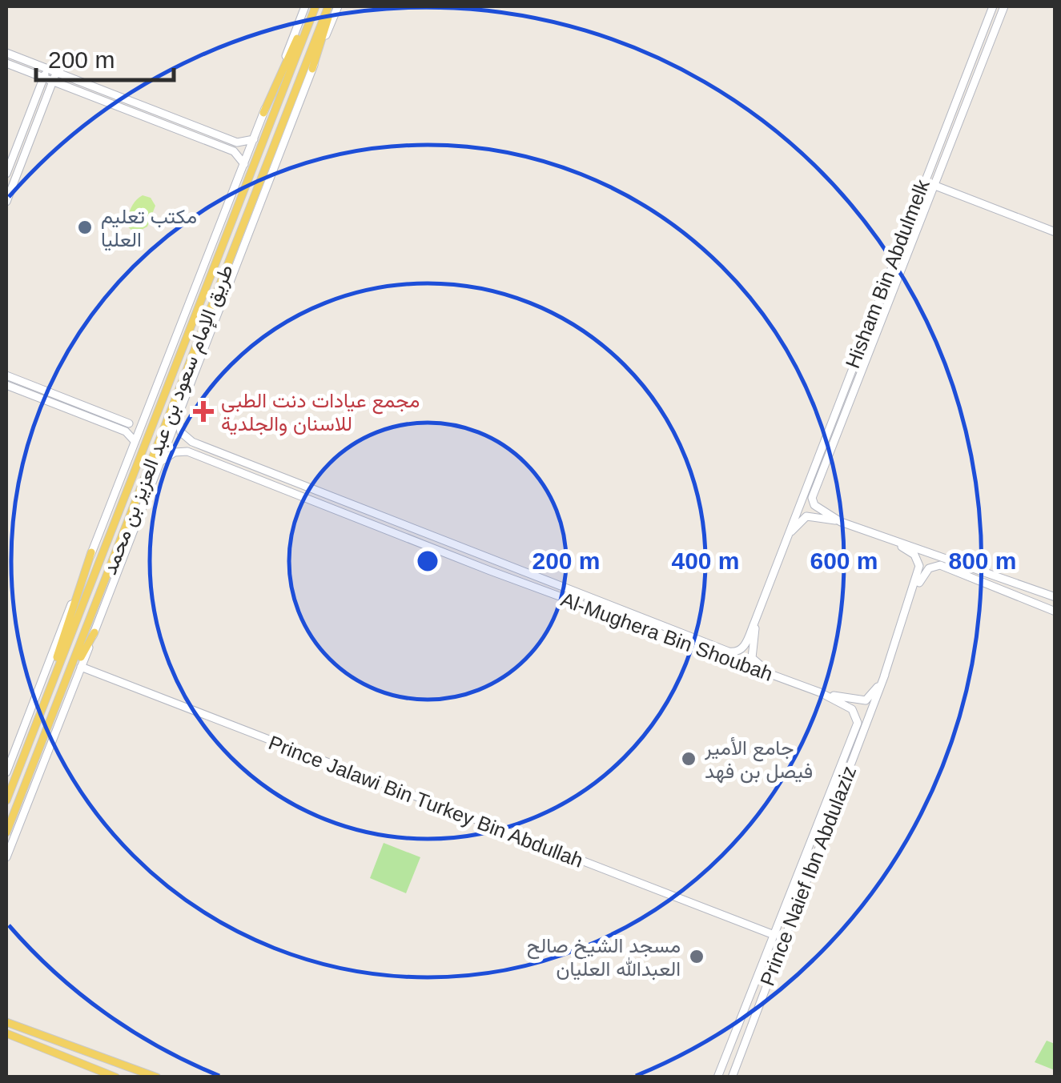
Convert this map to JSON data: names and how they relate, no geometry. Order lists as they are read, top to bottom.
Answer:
{
  "streets": {
    "main road": ["طريق الإمام سعود بن عبد العزيز بن محمد"],
    "street": [
      "Hisham Bin Abdulmelk",
      "Al-Mughera Bin Shoubah",
      "Prince Jalawi Bin Turkey Bin Abdullah",
      "Prince Naief Ibn Abdulaziz"
    ]
  },
  "crossings": [
    ["Hisham Bin Abdulmelk", "Al-Mughera Bin Shoubah"],
    ["Hisham Bin Abdulmelk", "Prince Naief Ibn Abdulaziz"],
    ["Al-Mughera Bin Shoubah", "Prince Naief Ibn Abdulaziz"],
    ["Prince Jalawi Bin Turkey Bin Abdullah", "Prince Naief Ibn Abdulaziz"]
  ],
  "places": {
    "other": ["مكتب تعليم العليا", "جامع الأمير فيصل بن فهد", "مسجد الشيخ صالح العبدالله العليان"],
    "health": ["مجمع عيادات دنت الطبي للاسنان والجلدية"]
  },
  "scale_bar": "200 m",
  "rings": [
    "200 m",
    "400 m",
    "600 m",
    "800 m"
  ]
}
